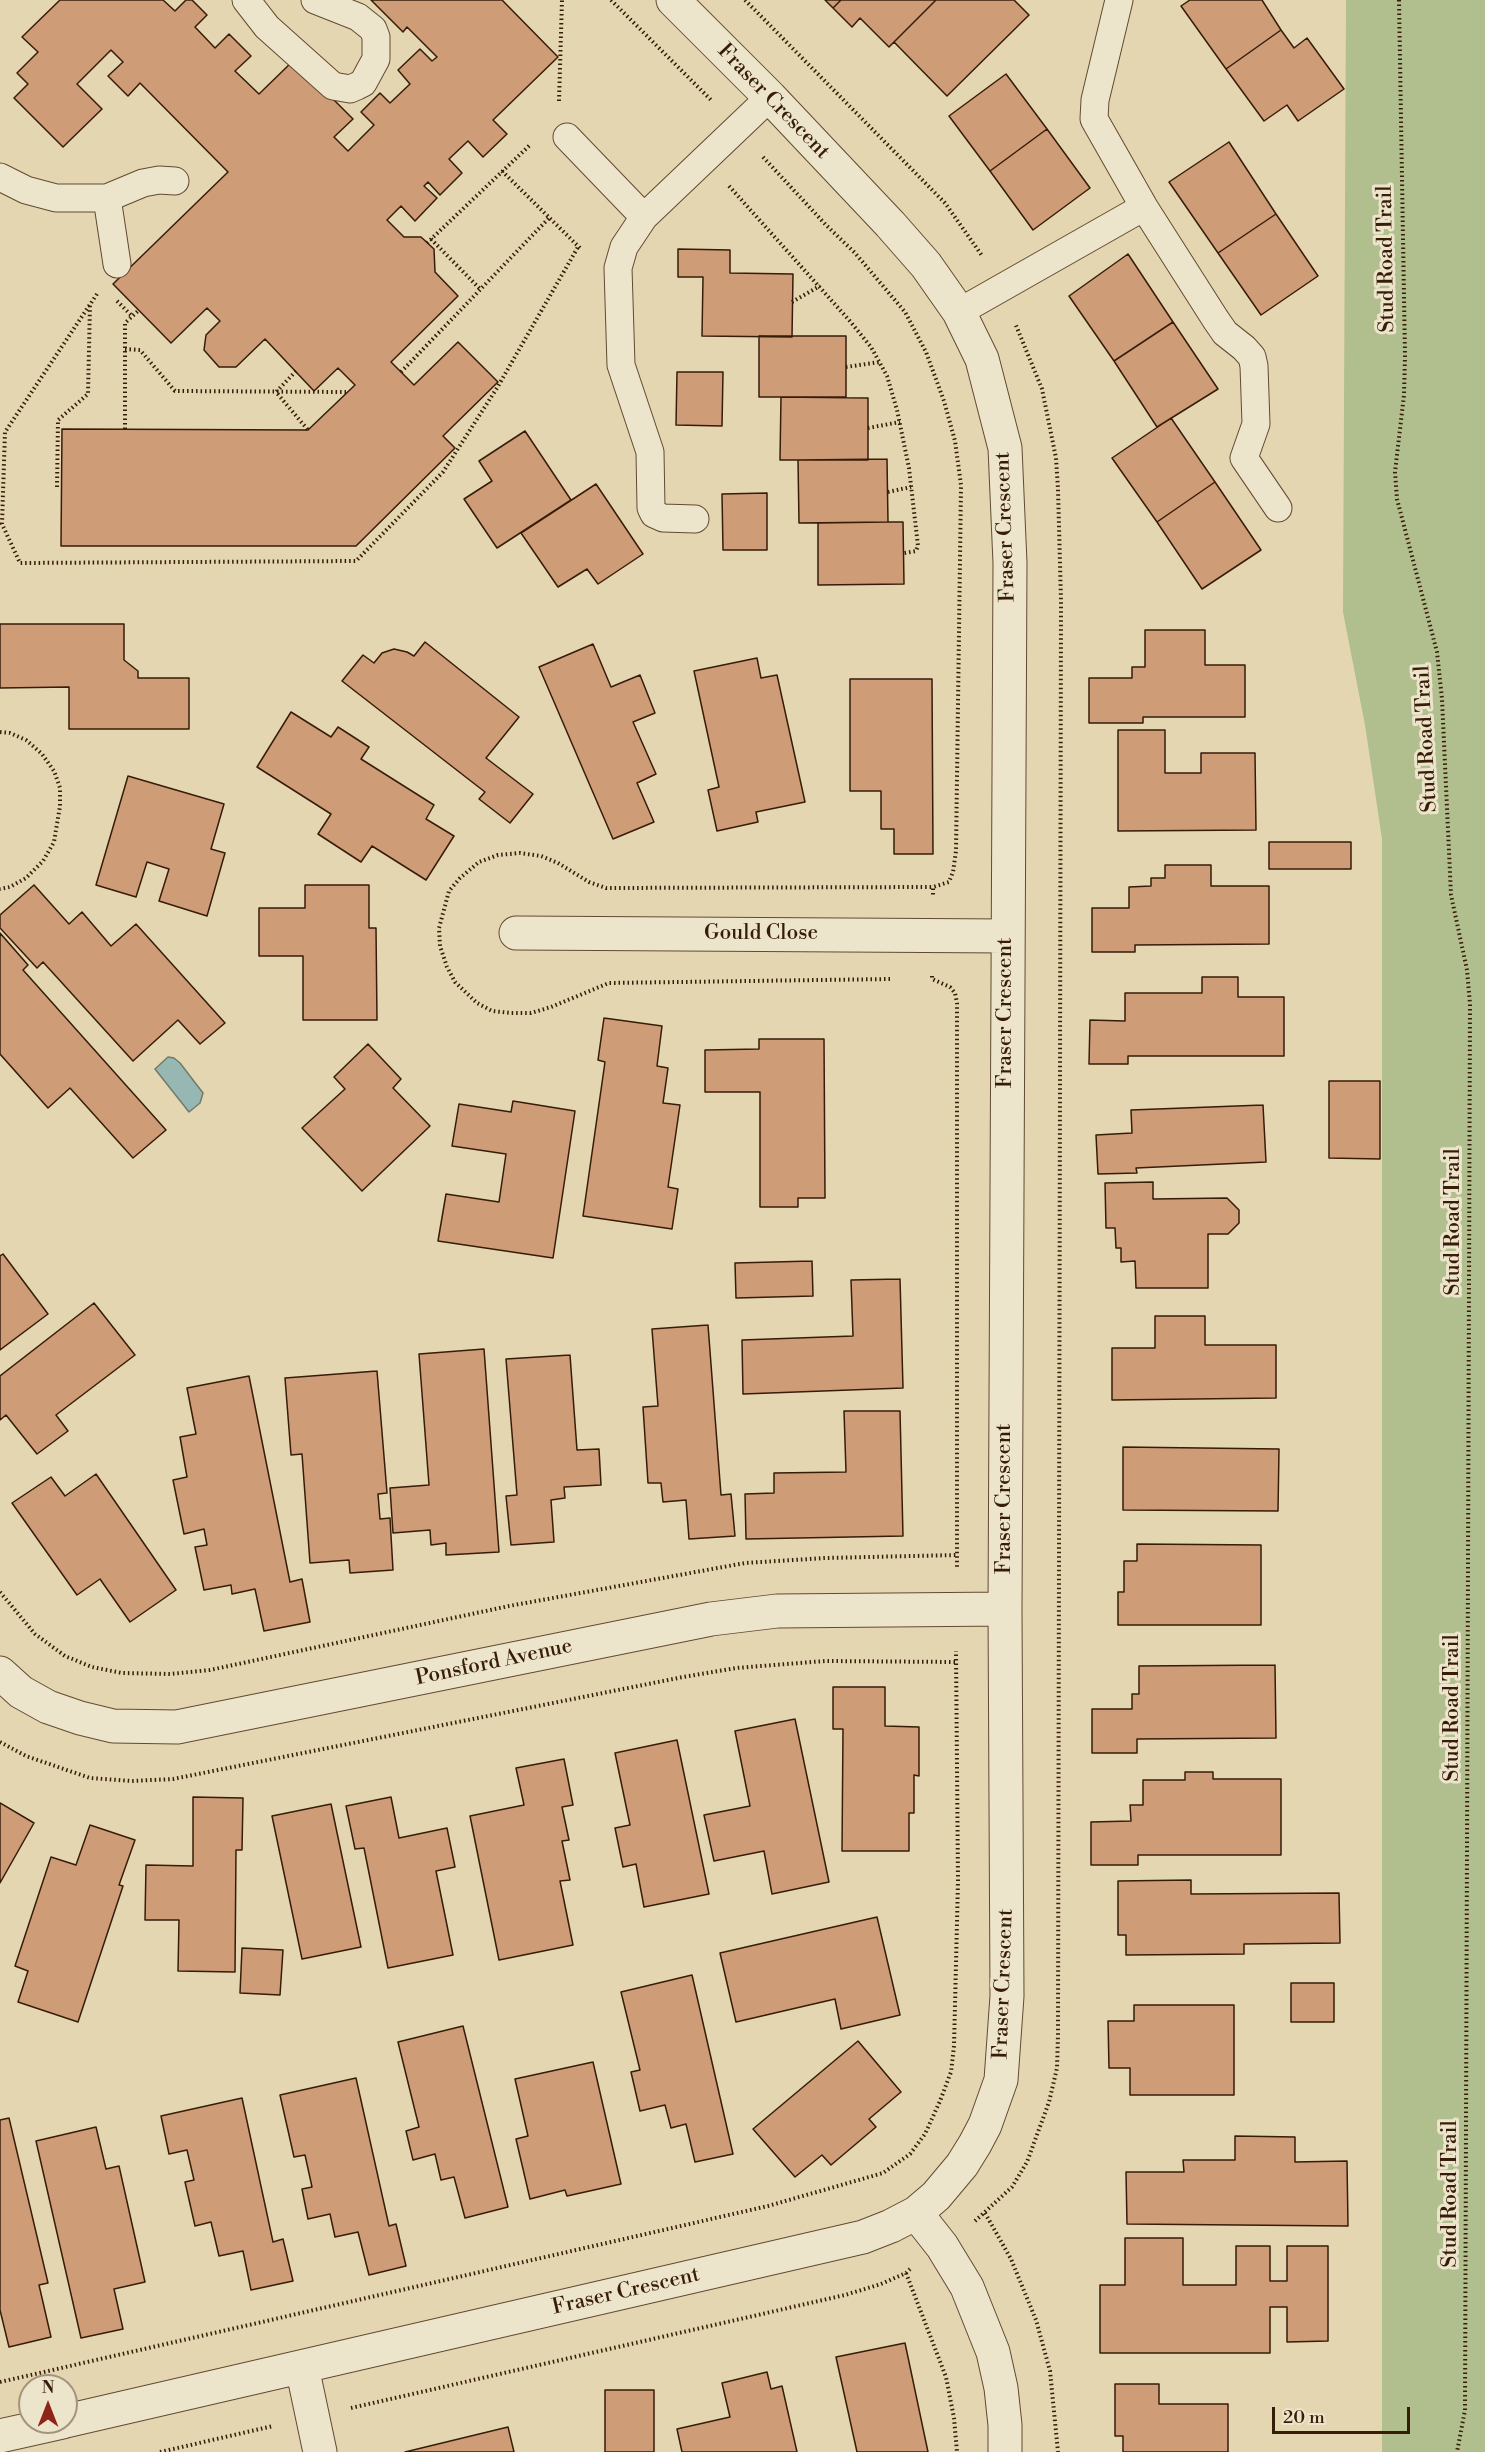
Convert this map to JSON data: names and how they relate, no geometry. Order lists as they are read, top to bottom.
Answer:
{
  "streets": {
    "street": ["Fraser Crescent", "Gould Close", "Ponsford Avenue"],
    "path": ["Stud Road Trail"]
  },
  "crossings": [
    ["Fraser Crescent", "Gould Close"],
    ["Fraser Crescent", "Ponsford Avenue"]
  ],
  "scale_bar": "20 m",
  "north": "top"
}
